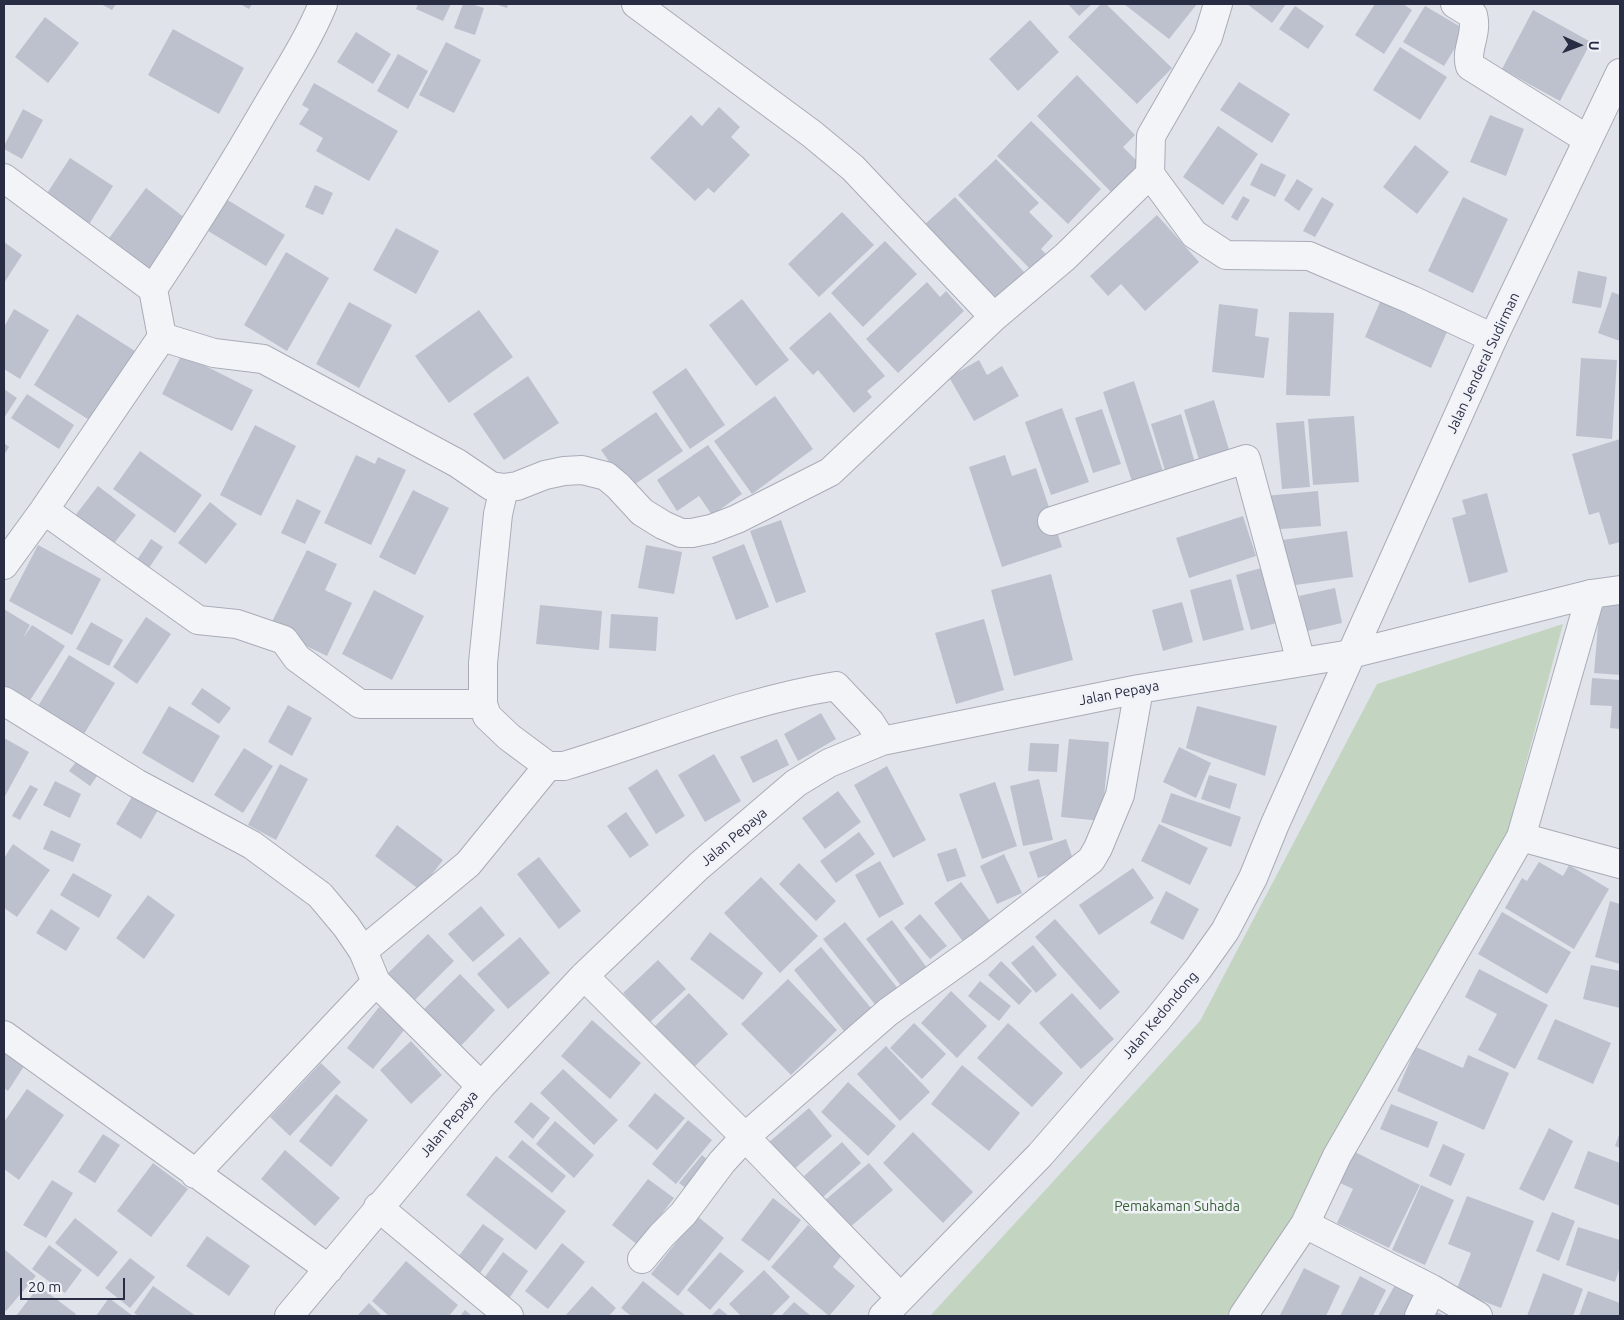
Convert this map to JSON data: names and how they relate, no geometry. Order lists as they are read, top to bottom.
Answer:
{
  "streets": {
    "street": ["Jalan Jenderal Sudirman", "Jalan Pepaya", "Jalan Kedondong"]
  },
  "crossings": [
    ["Jalan Jenderal Sudirman", "Jalan Pepaya"],
    ["Jalan Jenderal Sudirman", "Jalan Kedondong"],
    ["Jalan Pepaya", "Jalan Kedondong"]
  ],
  "parks": ["Pemakaman Suhada"],
  "scale_bar": "20 m",
  "north": "right"
}
